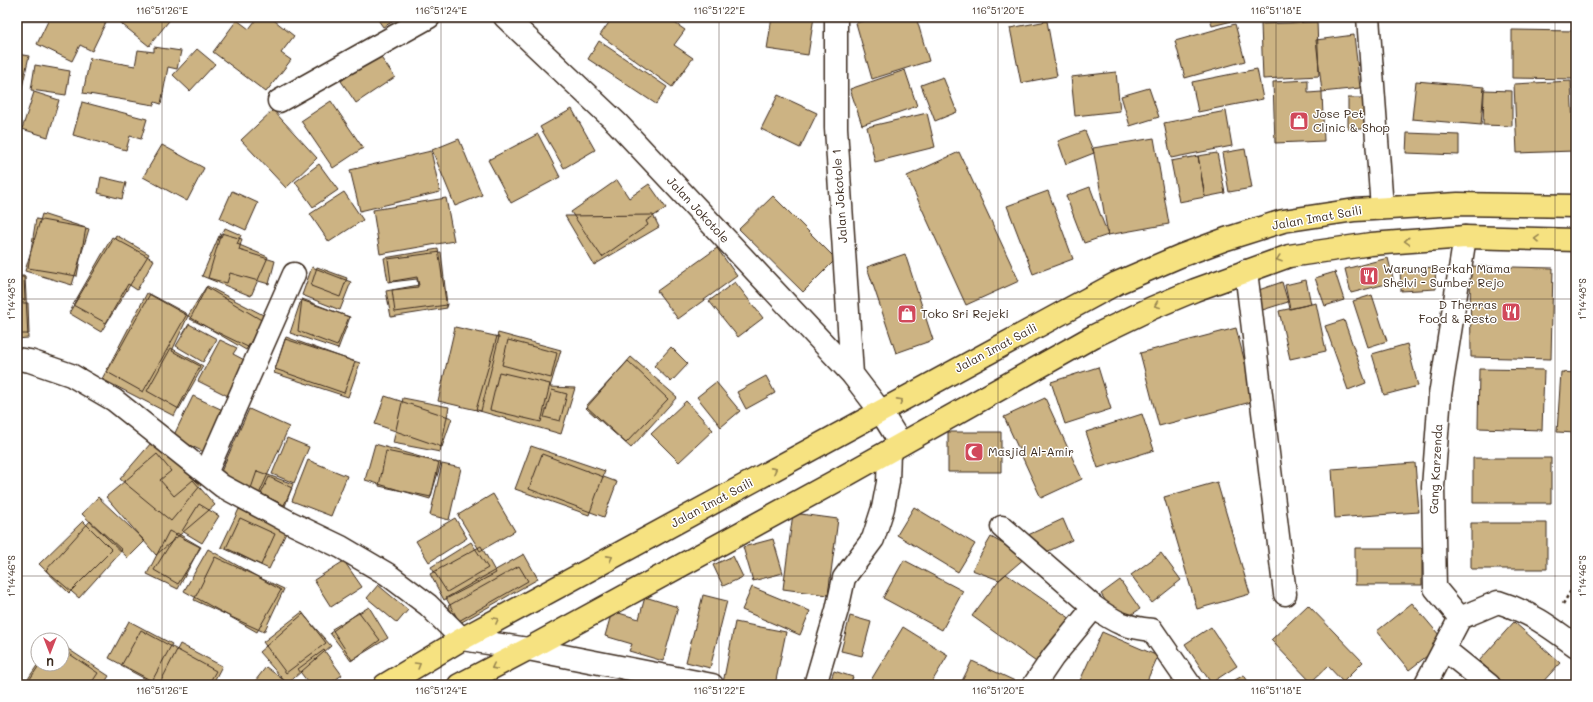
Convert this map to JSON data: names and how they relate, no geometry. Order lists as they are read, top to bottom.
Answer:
{
  "streets": {
    "main road": ["Jalan Imat Saili"],
    "street": ["Jalan Jokotole 1", "Jalan Jokotole", "Gang Karzenda"]
  },
  "crossings": [
    ["Jalan Jokotole 1", "Jalan Jokotole"],
    ["Jalan Jokotole", "Jalan Imat Saili"]
  ],
  "places": {
    "shop": ["Jose Pet Clinic & Shop", "Toko Sri Rejeki"],
    "restaurant": ["Warung Berkah Mama Shelvi - Sumber Rejo", "D Therras Food & Resto"],
    "mosque": ["Masjid Al-Amir"]
  },
  "north": "bottom",
  "coordinates": [
    "116°51'26\"E",
    "116°51'24\"E",
    "116°51'22\"E",
    "116°51'20\"E",
    "116°51'18\"E",
    "1°14'48\"S",
    "1°14'46\"S"
  ]
}
